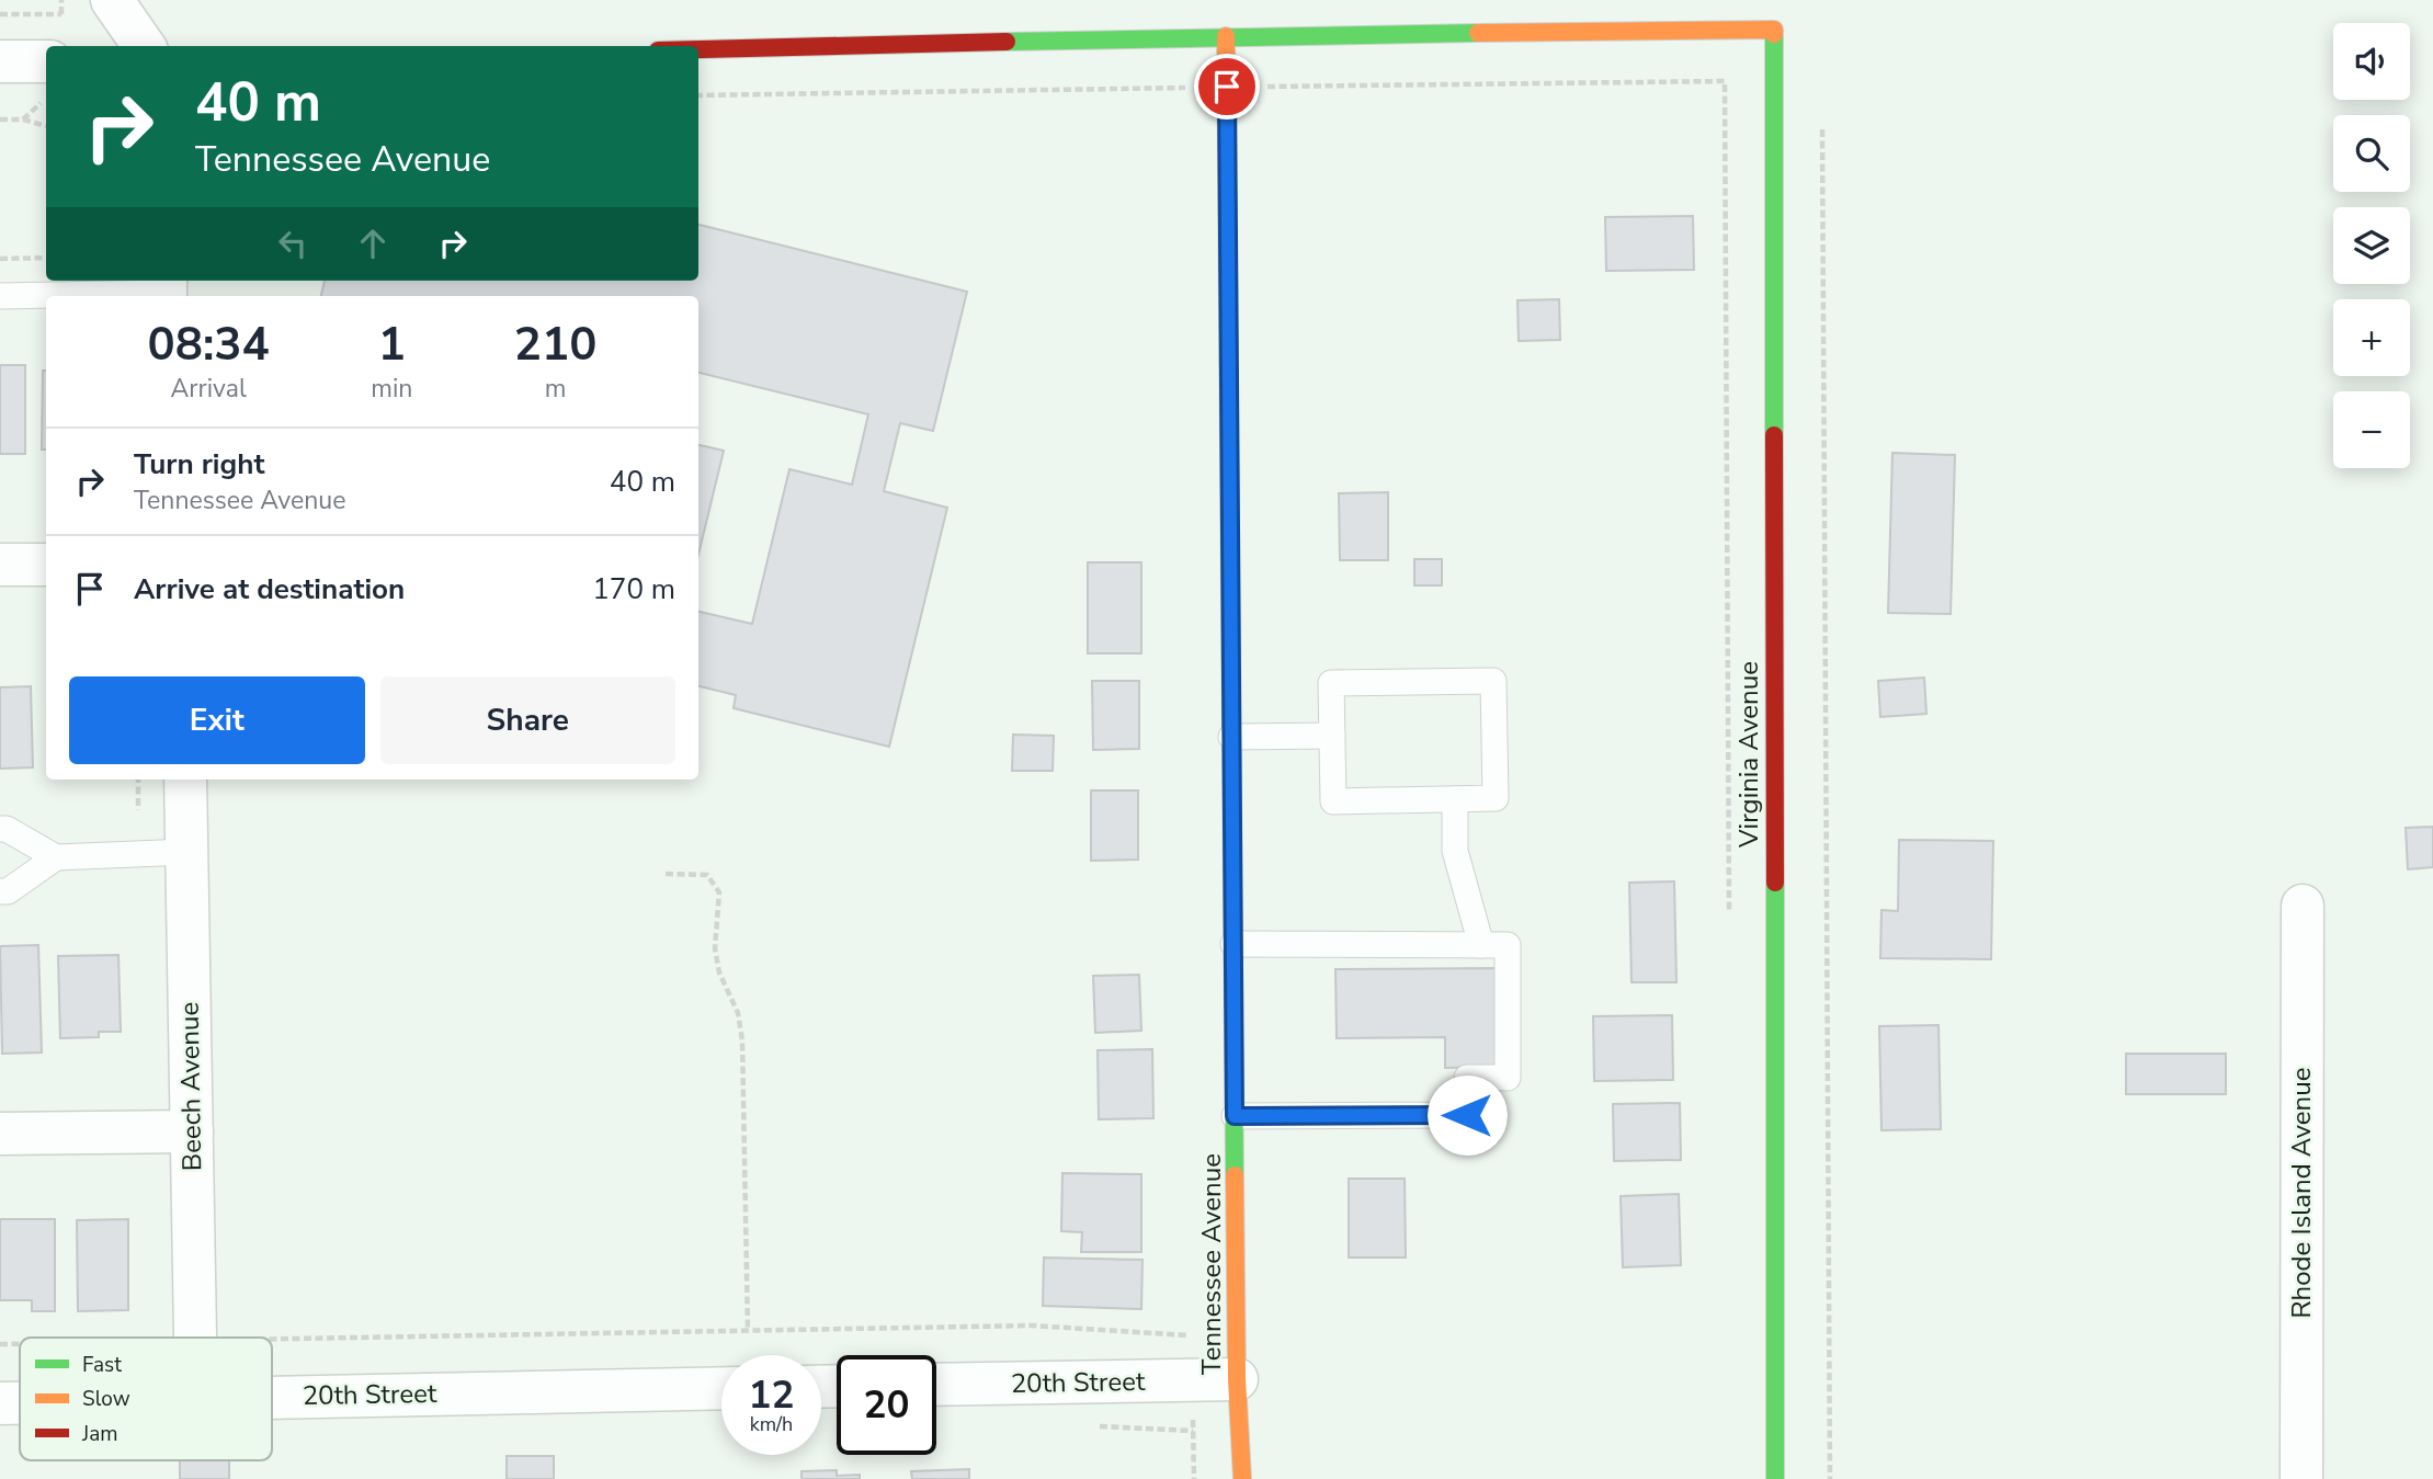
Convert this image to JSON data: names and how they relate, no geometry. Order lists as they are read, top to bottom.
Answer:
{
  "streets": {
    "street": [
      "Virginia Avenue",
      "Beech Avenue",
      "Rhode Island Avenue",
      "Tennessee Avenue",
      "20th Street"
    ]
  },
  "crossings": [
    ["Virginia Avenue", "Tennessee Avenue"],
    ["Tennessee Avenue", "20th Street"]
  ],
  "legend": ["Fast", "Slow", "Jam"],
  "page": {
    "map_buttons": ["+", "−"],
    "turn": ["40 m", "Tennessee Avenue"],
    "eta": [
      "08:34",
      "Arrival",
      "1",
      "min",
      "210",
      "m"
    ],
    "list": [
      {
        "name": "Turn right",
        "note": "Tennessee Avenue",
        "value": "40 m"
      },
      {
        "name": "Arrive at destination",
        "value": "170 m"
      }
    ],
    "buttons": ["Exit", "Share"],
    "speed": "12 km/h",
    "limit": "20"
  }
}
